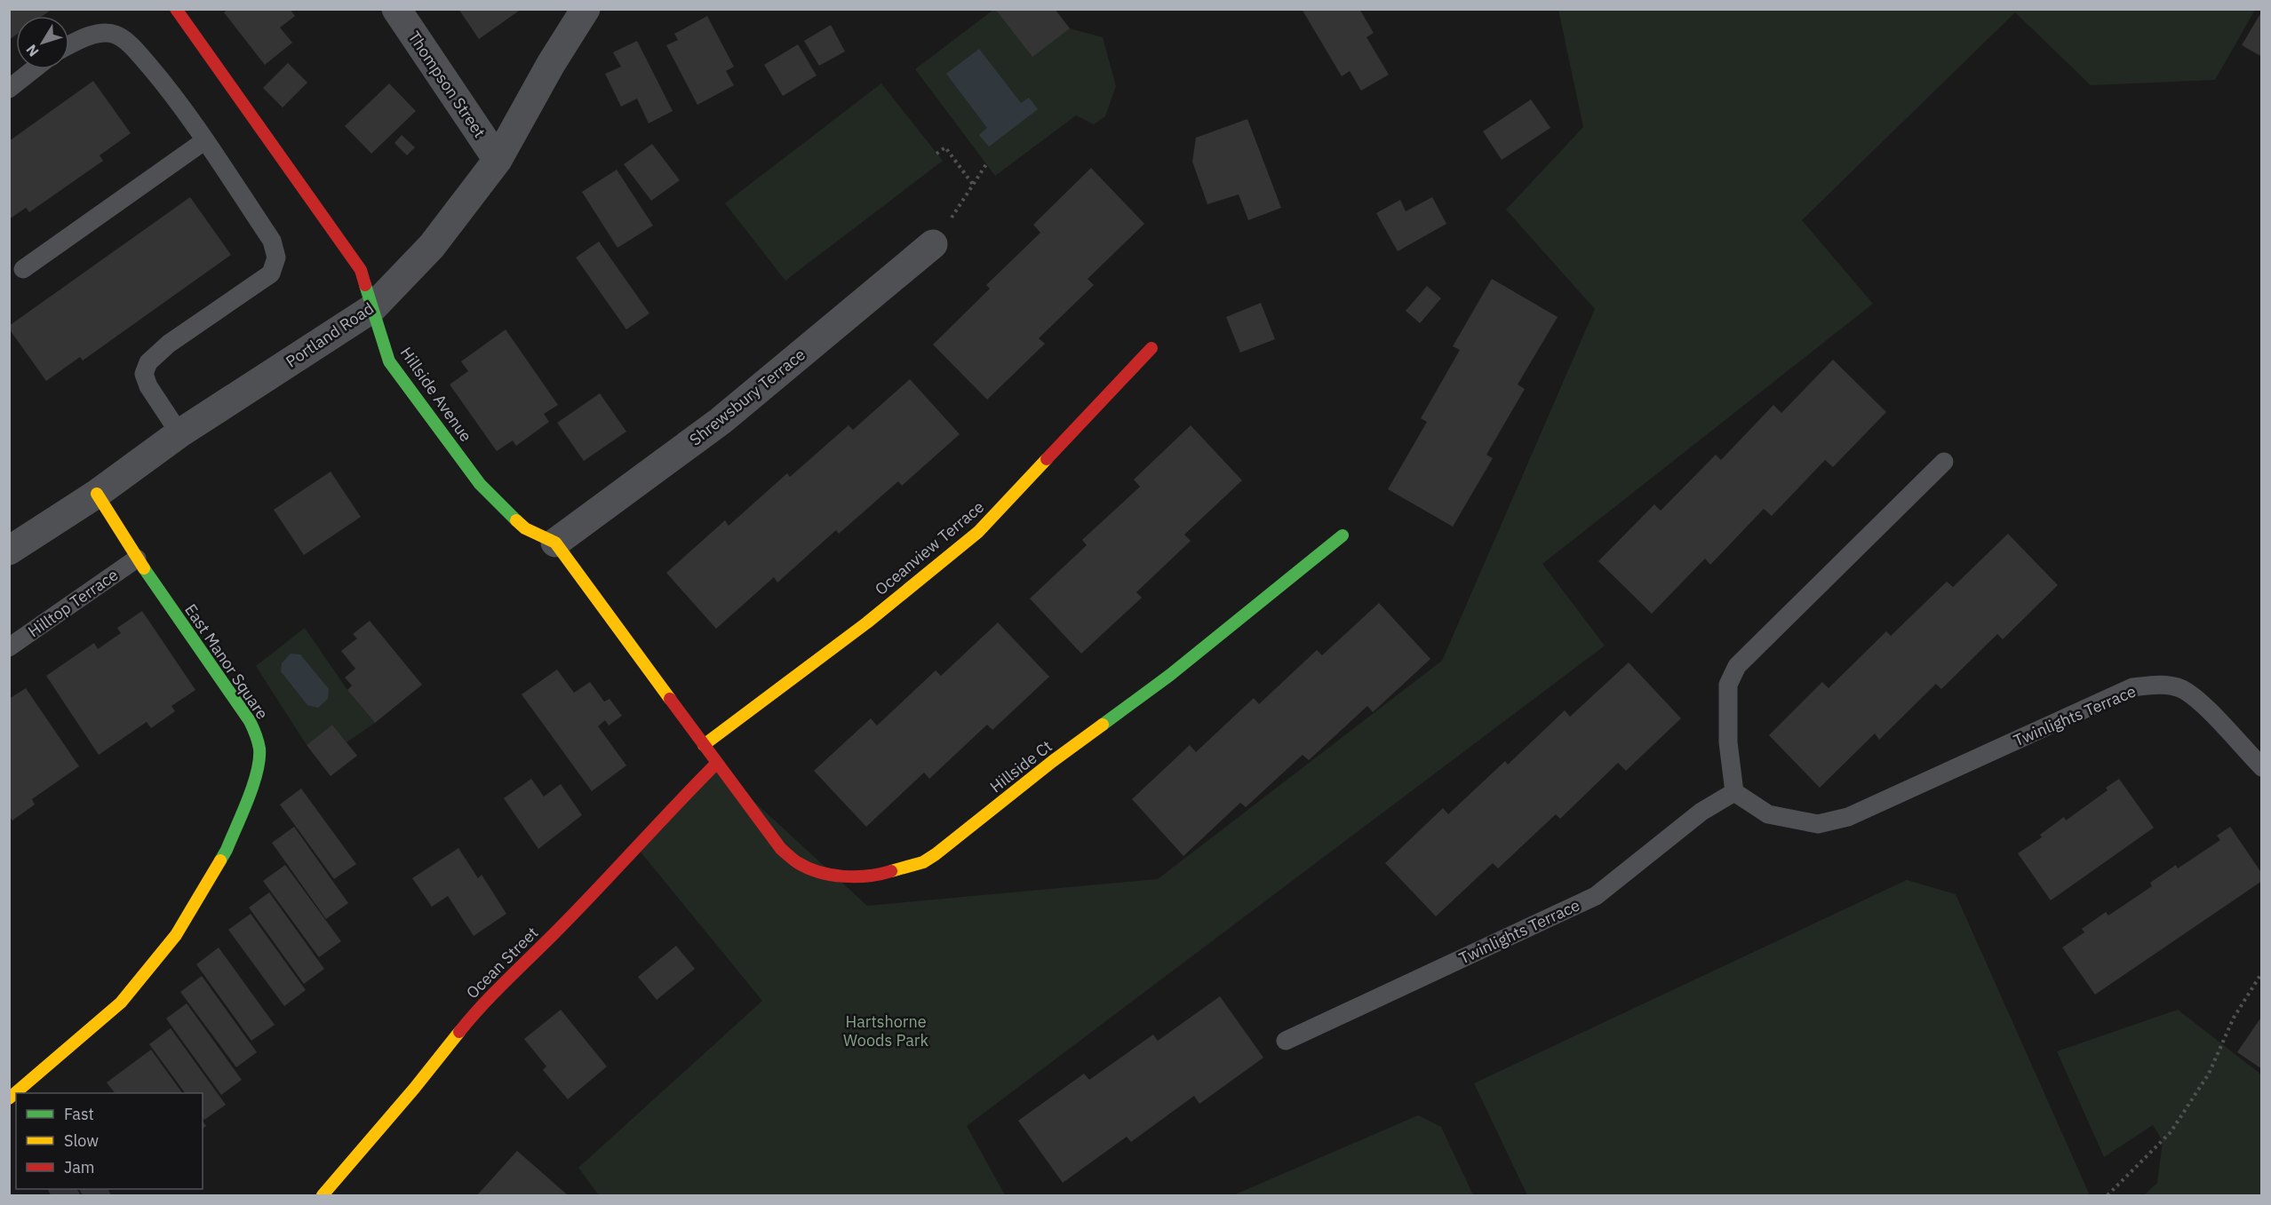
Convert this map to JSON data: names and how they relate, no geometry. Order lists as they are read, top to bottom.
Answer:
{
  "streets": {
    "street": [
      "Thompson Street",
      "Portland Road",
      "Hillside Avenue",
      "Shrewsbury Terrace",
      "Oceanview Terrace",
      "East Manor Square",
      "Hillside Ct",
      "Ocean Street"
    ],
    "lane": ["Hilltop Terrace", "Twinlights Terrace"]
  },
  "crossings": [
    ["Thompson Street", "Portland Road"],
    ["Portland Road", "Hillside Avenue"],
    ["Portland Road", "East Manor Square"],
    ["Hillside Avenue", "Shrewsbury Terrace"],
    ["Hillside Avenue", "Oceanview Terrace"],
    ["Hillside Avenue", "Hillside Ct"],
    ["Hillside Avenue", "Ocean Street"],
    ["Hilltop Terrace", "East Manor Square"],
    ["Hillside Ct", "Ocean Street"]
  ],
  "parks": ["Hartshorne Woods Park"],
  "legend": ["Fast", "Slow", "Jam"],
  "north": "bottom left"
}
